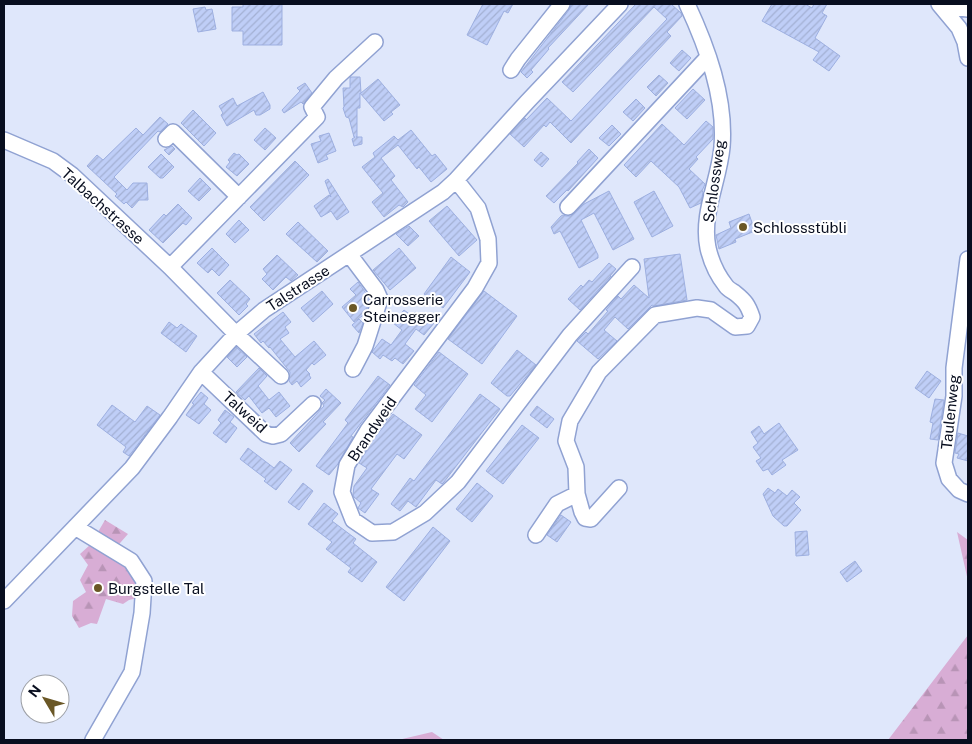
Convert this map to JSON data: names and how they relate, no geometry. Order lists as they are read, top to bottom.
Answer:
{
  "streets": {
    "street": [
      "Schlossweg",
      "Talbachstrasse",
      "Talstrasse",
      "Talweid",
      "Taulenweg",
      "Brandweid"
    ]
  },
  "crossings": [
    ["Talbachstrasse", "Talstrasse"],
    ["Talstrasse", "Talweid"],
    ["Talstrasse", "Brandweid"]
  ],
  "places": ["Schlossstübli", "Carrosserie Steinegger", "Burgstelle Tal"],
  "north": "top left"
}
